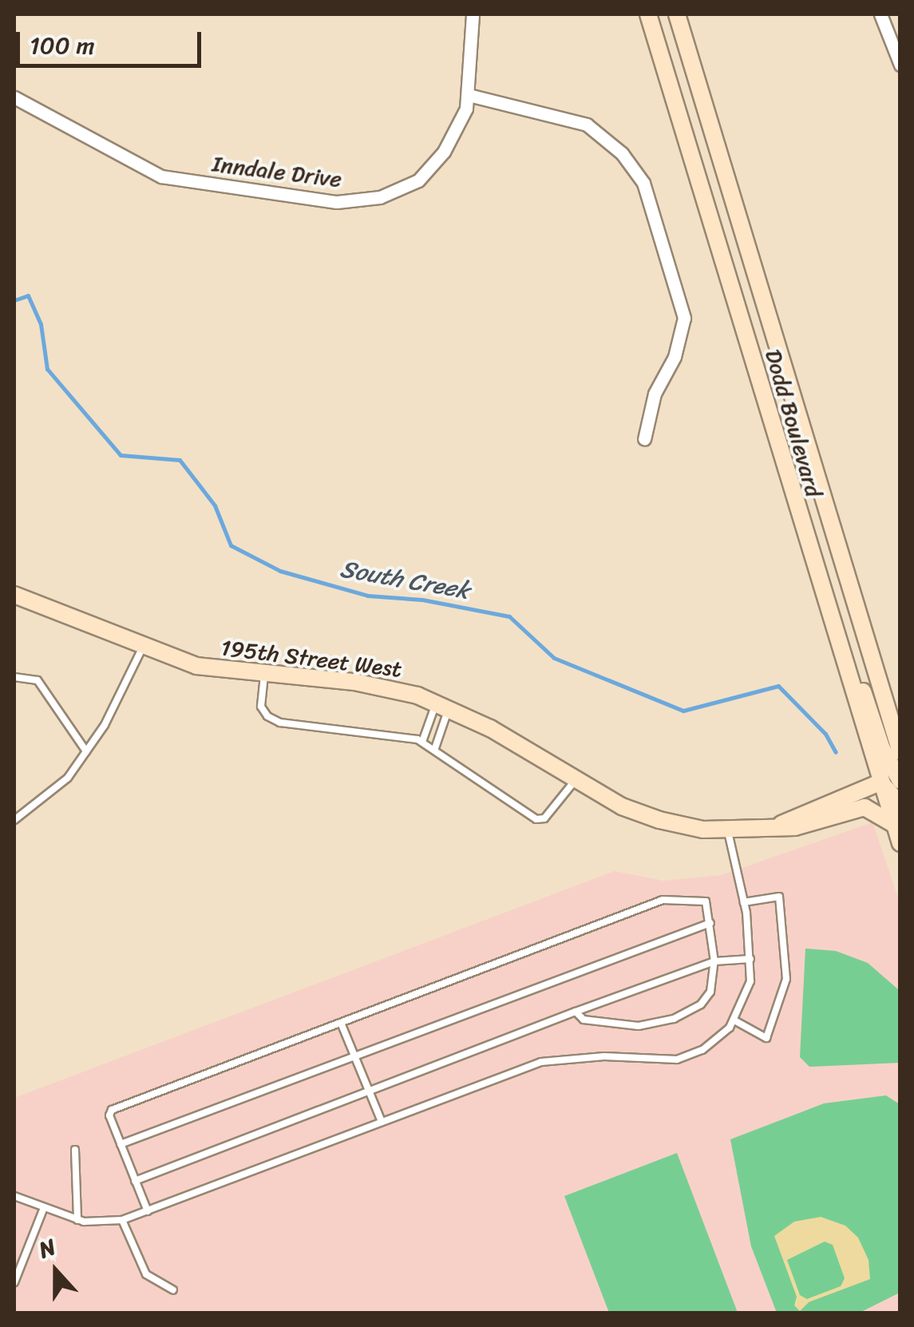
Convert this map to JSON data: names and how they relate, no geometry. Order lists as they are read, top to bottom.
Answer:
{
  "streets": {
    "main road": ["Dodd Boulevard", "195th Street West"],
    "street": ["Inndale Drive"]
  },
  "crossings": [
    ["Dodd Boulevard", "195th Street West"]
  ],
  "water": ["South Creek"],
  "scale_bar": "100 m",
  "north": "top"
}
